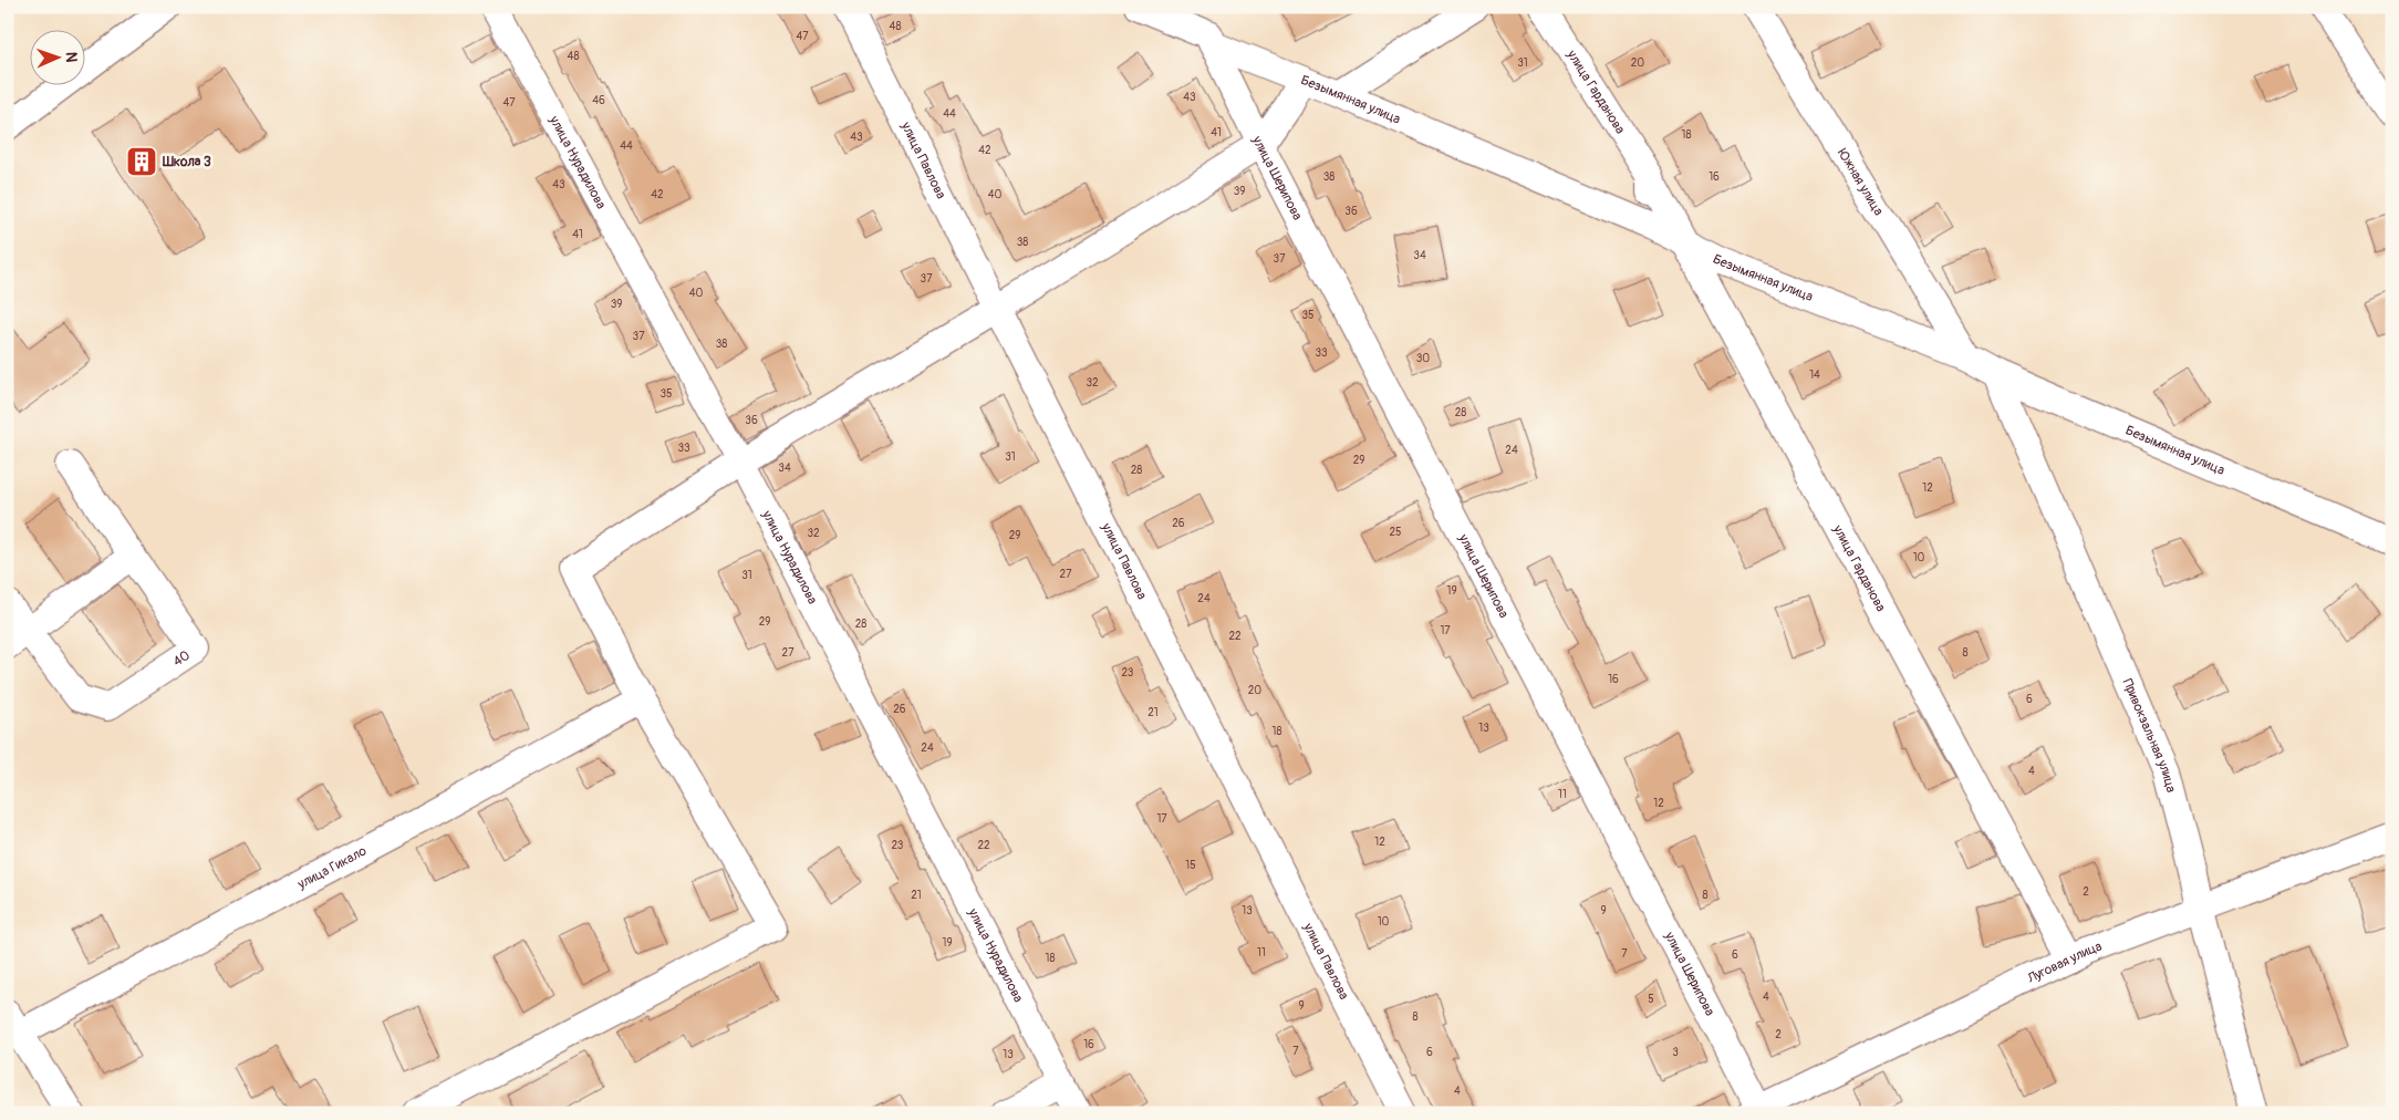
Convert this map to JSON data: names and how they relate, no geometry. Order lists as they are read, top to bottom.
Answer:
{
  "streets": {
    "street": [
      "улица Гарданова",
      "Безымянная улица",
      "улица Павлова",
      "улица Нурадилова",
      "улица Шерипова",
      "Южная улица",
      "40",
      "Привокзальная улица",
      "улица Гикало",
      "Луговая улица"
    ]
  },
  "crossings": [
    ["улица Гарданова", "Безымянная улица"],
    ["улица Гарданова", "Луговая улица"],
    ["Безымянная улица", "улица Шерипова"],
    ["Безымянная улица", "Южная улица"],
    ["Безымянная улица", "Привокзальная улица"],
    ["улица Шерипова", "Луговая улица"],
    ["Привокзальная улица", "Луговая улица"]
  ],
  "places": {
    "building": ["Школа 3"]
  },
  "house_numbers": [
    "48",
    "47",
    "48",
    "31",
    "20",
    "43",
    "46",
    "47",
    "44",
    "41",
    "18",
    "43",
    "44",
    "42",
    "38",
    "16",
    "43",
    "39",
    "42",
    "40",
    "36",
    "41",
    "38",
    "34",
    "37",
    "37",
    "40",
    "39",
    "35",
    "37",
    "38",
    "33",
    "30",
    "14",
    "32",
    "35",
    "28",
    "36",
    "33",
    "24",
    "31",
    "29",
    "34",
    "28",
    "12",
    "26",
    "25",
    "32",
    "29",
    "10",
    "27",
    "31",
    "19",
    "24",
    "29",
    "28",
    "17",
    "22",
    "27",
    "8",
    "23",
    "16",
    "20",
    "6",
    "26",
    "21",
    "13",
    "18",
    "24",
    "4",
    "11",
    "12",
    "17",
    "12",
    "23",
    "22",
    "15",
    "2",
    "21",
    "8",
    "13",
    "9",
    "10",
    "19",
    "11",
    "7",
    "6",
    "18",
    "4",
    "5",
    "9",
    "8",
    "2",
    "16",
    "7",
    "6",
    "3",
    "13",
    "4"
  ],
  "north": "right"
}
